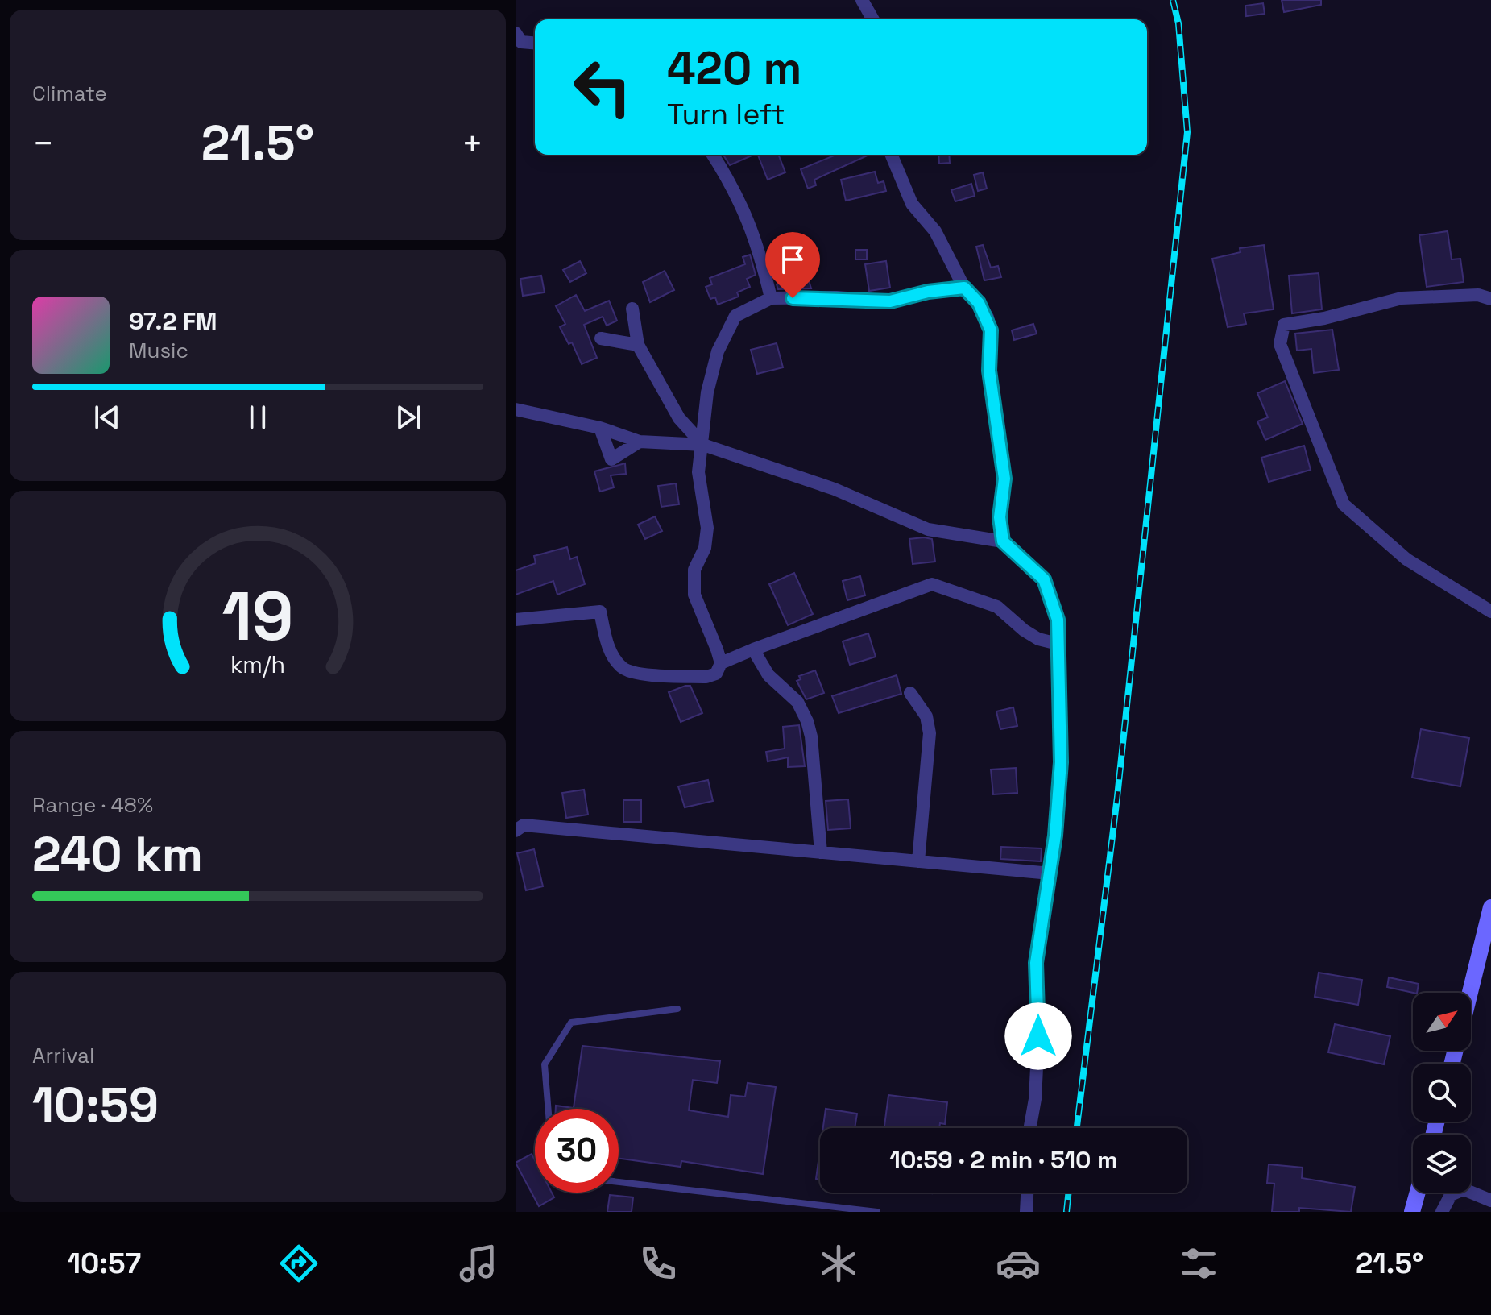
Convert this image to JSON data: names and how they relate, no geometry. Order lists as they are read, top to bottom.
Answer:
{
  "north": "top right",
  "page": {
    "tile": [
      "Climate",
      ["Range · 48%", "240 km"],
      ["Arrival", "10:59"]
    ],
    "turn": ["420 m", "Turn left"],
    "heat": ["−", "21.5°", "+"],
    "song": ["97.2 FM", "Music"],
    "limit": "30",
    "trip": "10:59 · 2 min · 510 m",
    "tabs": ["10:57", "21.5°"],
    "gauge": ["19", "km/h"]
  }
}
